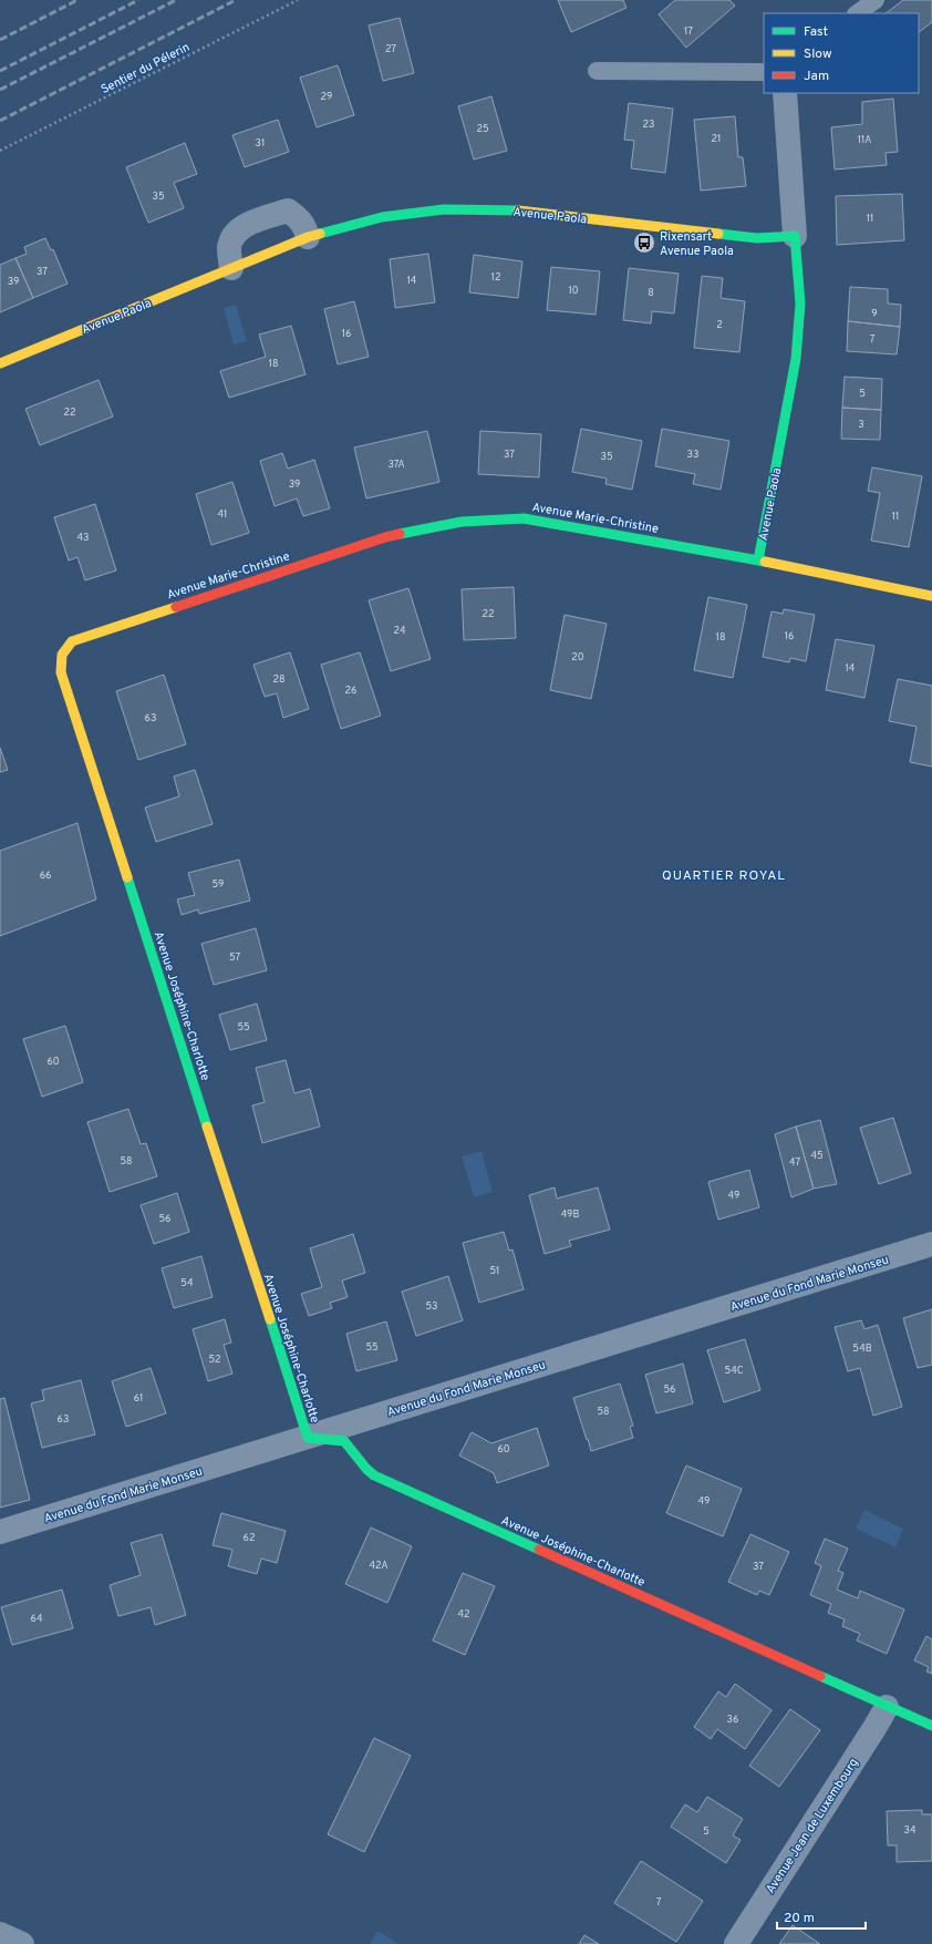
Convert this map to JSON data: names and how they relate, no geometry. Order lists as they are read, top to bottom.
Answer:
{
  "streets": {
    "street": [
      "Avenue Paola",
      "Avenue Marie-Christine",
      "Avenue Joséphine-Charlotte",
      "Avenue du Fond Marie Monseu",
      "Avenue Jean de Luxembourg"
    ],
    "path": ["Sentier du Pélerin"]
  },
  "crossings": [
    ["Avenue Paola", "Avenue Marie-Christine"],
    ["Avenue Marie-Christine", "Avenue Joséphine-Charlotte"],
    ["Avenue Joséphine-Charlotte", "Avenue du Fond Marie Monseu"],
    ["Avenue Joséphine-Charlotte", "Avenue Jean de Luxembourg"]
  ],
  "districts": ["QUARTIER ROYAL"],
  "places": {
    "bus stop": ["Rixensart Avenue Paola"]
  },
  "house_numbers": [
    "17",
    "27",
    "29",
    "23",
    "25",
    "21",
    "11A",
    "31",
    "35",
    "11",
    "37",
    "12",
    "14",
    "39",
    "10",
    "8",
    "9",
    "2",
    "16",
    "7",
    "18",
    "5",
    "22",
    "3",
    "37",
    "33",
    "35",
    "37A",
    "39",
    "41",
    "11",
    "43",
    "22",
    "24",
    "16",
    "18",
    "20",
    "14",
    "28",
    "26",
    "63",
    "66",
    "59",
    "57",
    "55",
    "60",
    "45",
    "58",
    "47",
    "49",
    "49B",
    "56",
    "51",
    "54",
    "53",
    "55",
    "54B",
    "52",
    "54C",
    "56",
    "61",
    "58",
    "63",
    "60",
    "49",
    "62",
    "42A",
    "37",
    "42",
    "64",
    "36",
    "34",
    "5",
    "7"
  ],
  "legend": ["Fast", "Slow", "Jam"],
  "scale_bar": "20 m"
}
